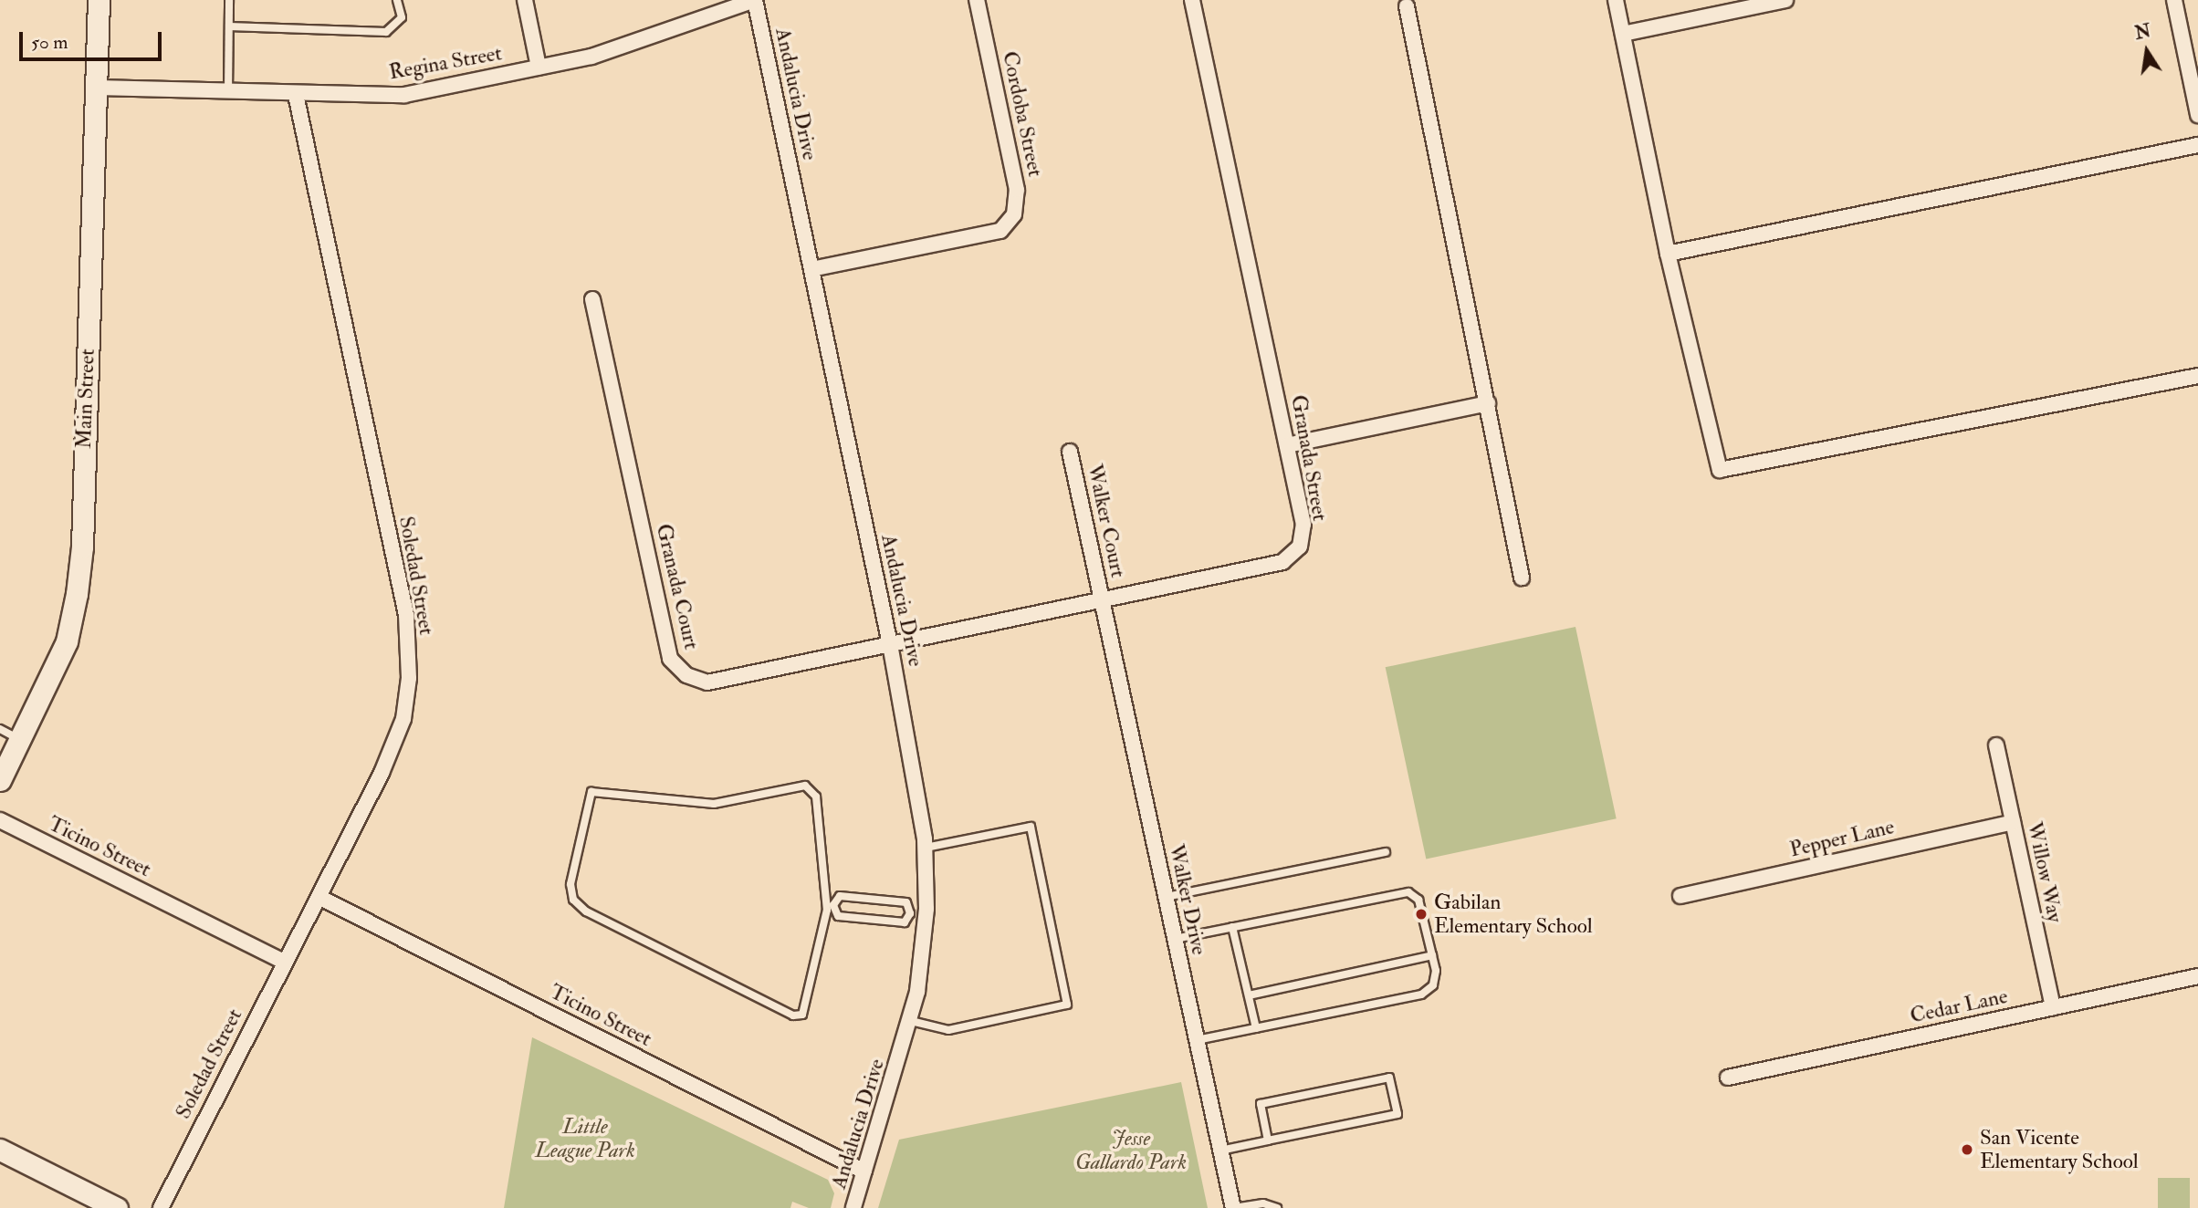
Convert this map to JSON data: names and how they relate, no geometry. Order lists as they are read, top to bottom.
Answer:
{
  "streets": {
    "street": [
      "Regina Street",
      "Andalucia Drive",
      "Cordoba Street",
      "Main Street",
      "Granada Street",
      "Walker Court",
      "Soledad Street",
      "Granada Court",
      "Pepper Lane",
      "Ticino Street",
      "Willow Way",
      "Walker Drive",
      "Cedar Lane"
    ]
  },
  "crossings": [
    ["Regina Street", "Andalucia Drive"],
    ["Regina Street", "Main Street"],
    ["Regina Street", "Soledad Street"],
    ["Andalucia Drive", "Cordoba Street"],
    ["Andalucia Drive", "Granada Street"],
    ["Andalucia Drive", "Granada Court"],
    ["Andalucia Drive", "Ticino Street"],
    ["Granada Street", "Walker Court"],
    ["Granada Street", "Granada Court"],
    ["Granada Street", "Walker Drive"],
    ["Walker Court", "Walker Drive"],
    ["Soledad Street", "Ticino Street"],
    ["Pepper Lane", "Willow Way"],
    ["Willow Way", "Cedar Lane"]
  ],
  "parks": ["Little League Park", "Jesse Gallardo Park"],
  "places": ["Gabilan Elementary School", "San Vicente Elementary School"],
  "scale_bar": "50 m",
  "north": "top"
}
